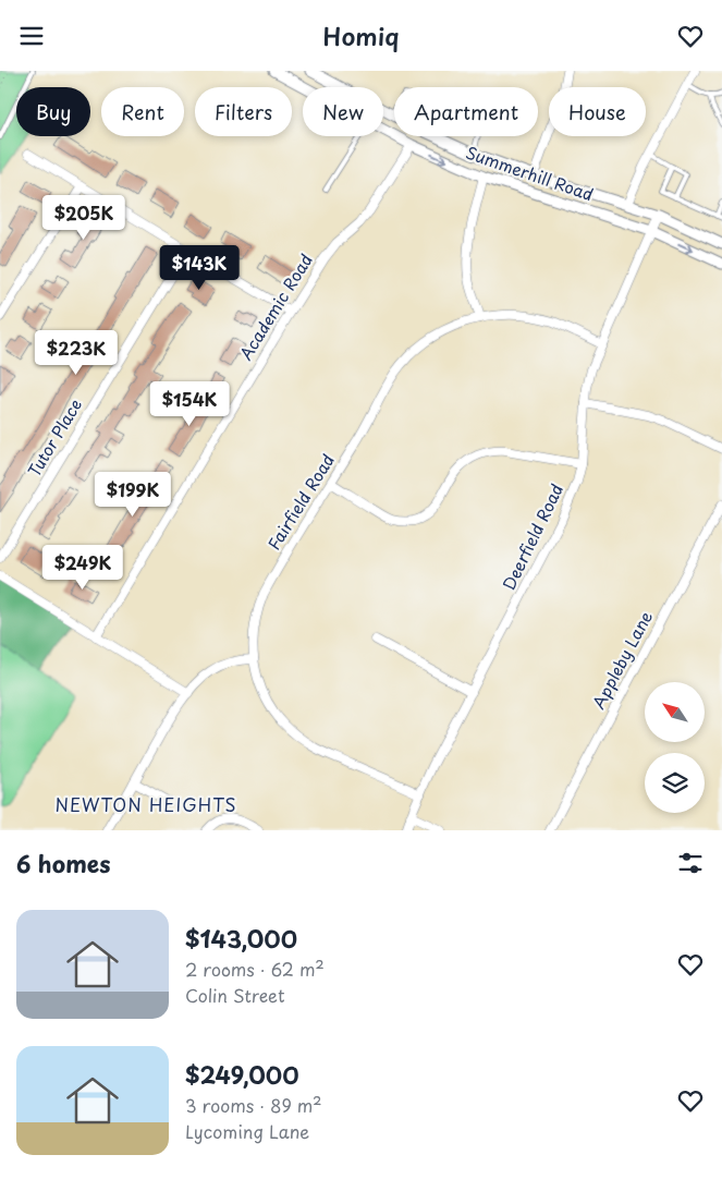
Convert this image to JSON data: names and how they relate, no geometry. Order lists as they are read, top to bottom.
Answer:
{
  "streets": {
    "street": [
      "Summerhill Road",
      "Academic Road",
      "Tutor Place",
      "Fairfield Road",
      "Deerfield Road",
      "Appleby Lane"
    ]
  },
  "crossings": [
    ["Summerhill Road", "Academic Road"],
    ["Summerhill Road", "Deerfield Road"],
    ["Fairfield Road", "Deerfield Road"]
  ],
  "districts": ["NEWTON HEIGHTS"],
  "north": "top left",
  "page": {
    "header": "Homiq",
    "chip": [
      "Buy",
      "Rent",
      "Filters",
      "New",
      "Apartment",
      "House"
    ],
    "price": [
      "$205K",
      "$143K",
      "$223K",
      "$154K",
      "$199K",
      "$249K"
    ],
    "heading": "6 homes",
    "list": [
      {
        "name": "$143,000",
        "note": "2 rooms · 62 m² · Colin Street"
      },
      {
        "name": "$249,000",
        "note": "3 rooms · 89 m² · Lycoming Lane"
      }
    ]
  }
}
